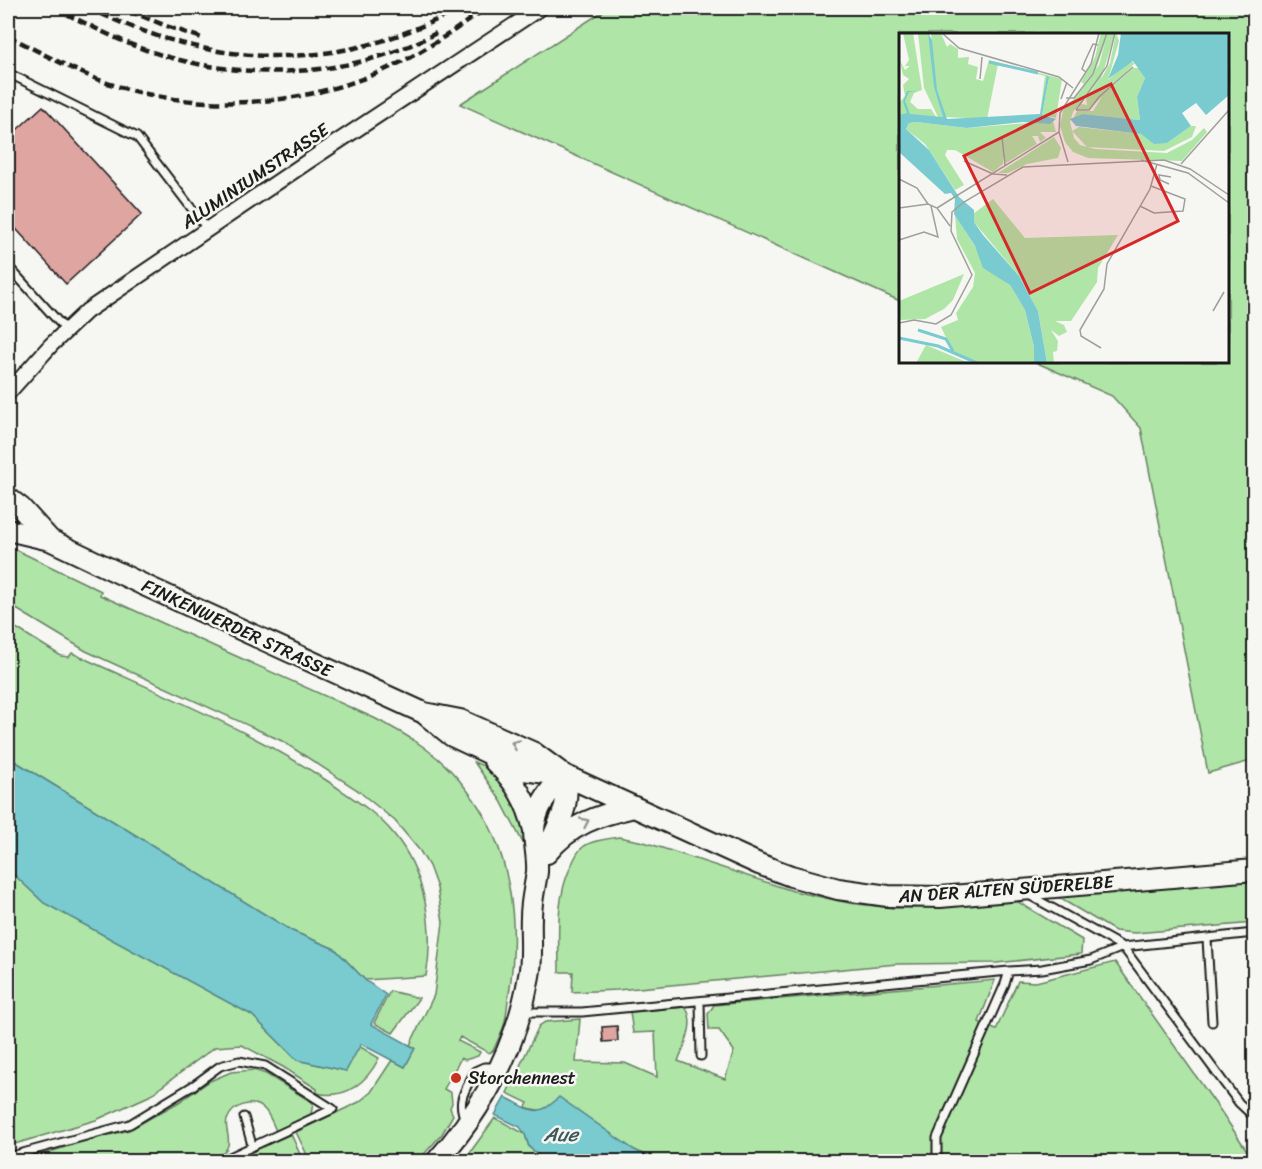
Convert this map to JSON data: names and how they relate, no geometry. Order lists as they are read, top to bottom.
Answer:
{
  "streets": {
    "main road": ["FINKENWERDER STRASSE", "AN DER ALTEN SÜDERELBE"],
    "street": ["ALUMINIUMSTRASSE"]
  },
  "crossings": [
    ["FINKENWERDER STRASSE", "AN DER ALTEN SÜDERELBE"]
  ],
  "water": ["Aue"],
  "places": ["Storchennest"]
}
